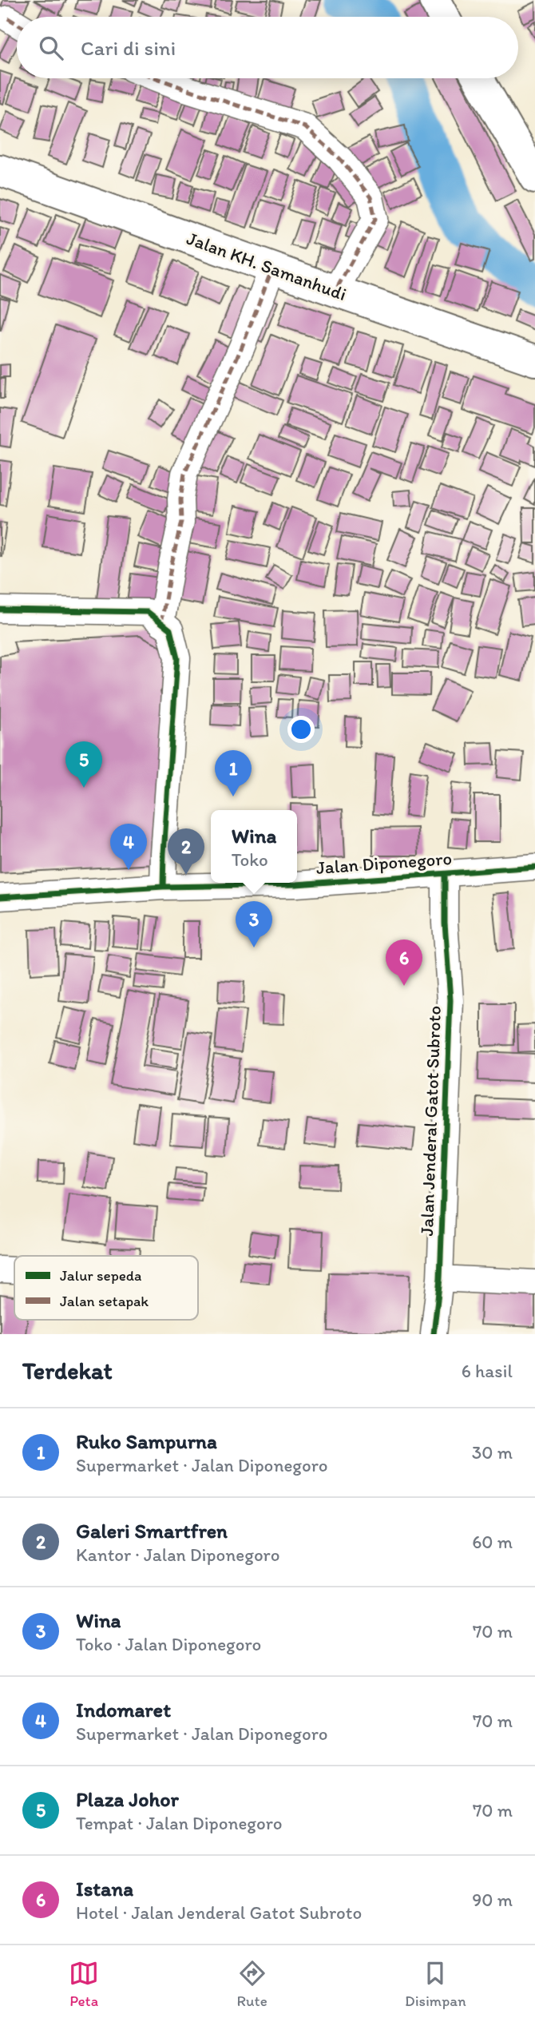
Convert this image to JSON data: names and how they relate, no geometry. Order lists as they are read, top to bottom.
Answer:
{
  "streets": {
    "main road": ["Jalan KH. Samanhudi"],
    "street": ["Jalan Diponegoro", "Jalan Jenderal Gatot Subroto"]
  },
  "crossings": [
    ["Jalan Diponegoro", "Jalan Jenderal Gatot Subroto"]
  ],
  "legend": ["Jalur sepeda", "Jalan setapak"],
  "page": {
    "search": "Cari di sini",
    "pins": [
      "5",
      "1",
      "4",
      "2",
      "3",
      "6"
    ],
    "popup": ["Wina", "Toko"],
    "heading": ["Terdekat", "6 hasil"],
    "list": [
      {
        "mark": "1",
        "name": "Ruko Sampurna",
        "note": "Supermarket · Jalan Diponegoro",
        "value": "30 m"
      },
      {
        "mark": "2",
        "name": "Galeri Smartfren",
        "note": "Kantor · Jalan Diponegoro",
        "value": "60 m"
      },
      {
        "mark": "3",
        "name": "Wina",
        "note": "Toko · Jalan Diponegoro",
        "value": "70 m"
      },
      {
        "mark": "4",
        "name": "Indomaret",
        "note": "Supermarket · Jalan Diponegoro",
        "value": "70 m"
      },
      {
        "mark": "5",
        "name": "Plaza Johor",
        "note": "Tempat · Jalan Diponegoro",
        "value": "70 m"
      },
      {
        "mark": "6",
        "name": "Istana",
        "note": "Hotel · Jalan Jenderal Gatot Subroto",
        "value": "90 m"
      }
    ],
    "nav": ["Peta", "Rute", "Disimpan"]
  }
}
